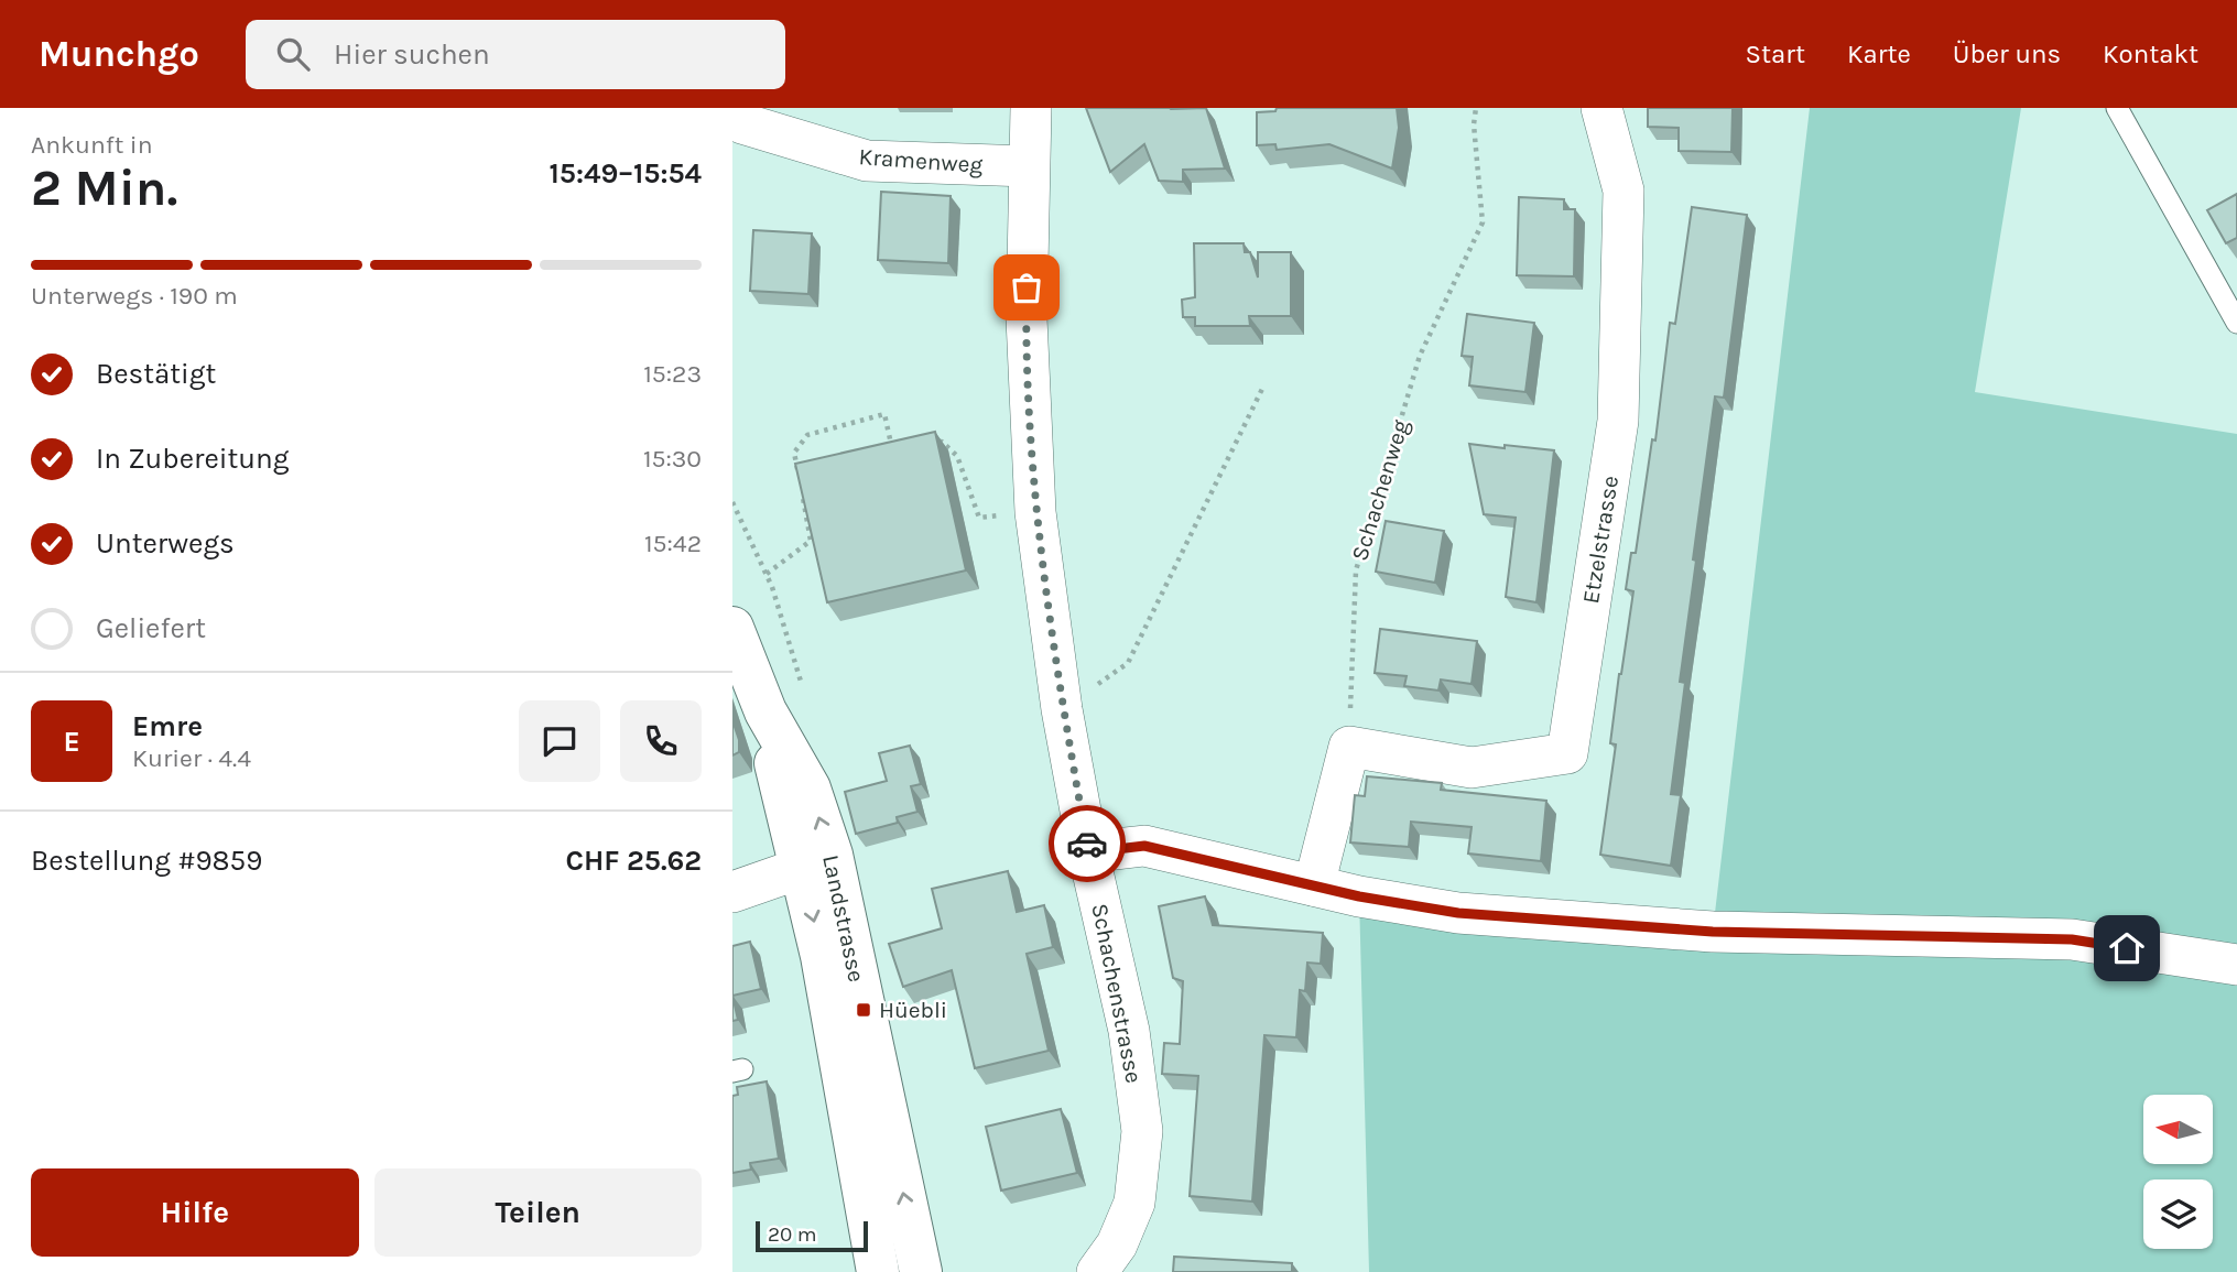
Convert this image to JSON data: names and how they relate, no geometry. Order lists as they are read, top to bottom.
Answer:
{
  "streets": {
    "main road": ["Landstrasse"],
    "street": ["Kramenweg", "Etzelstrasse", "Schachenstrasse"],
    "path": ["Schachenweg"]
  },
  "crossings": [
    ["Kramenweg", "Schachenstrasse"],
    ["Schachenweg", "Etzelstrasse"]
  ],
  "places": {
    "transit": ["Hüebli"]
  },
  "scale_bar": "20 m",
  "north": "left",
  "page": {
    "header": "Munchgo",
    "search": "Hier suchen",
    "nav": [
      "Start",
      "Karte",
      "Über uns",
      "Kontakt"
    ],
    "heading": ["2 Min.", "Ankunft in", "15:49–15:54"],
    "panel": [
      "Emre",
      "Kurier · 4.4",
      "Bestellung #9859",
      "CHF 25.62"
    ],
    "bar": "Unterwegs · 190 m",
    "list": [
      ["Bestätigt", "15:23"],
      ["In Zubereitung", "15:30"],
      ["Unterwegs", "15:42"],
      "Geliefert"
    ],
    "round": "E",
    "buttons": ["Hilfe", "Teilen"],
    "scale": "20 m"
  }
}
